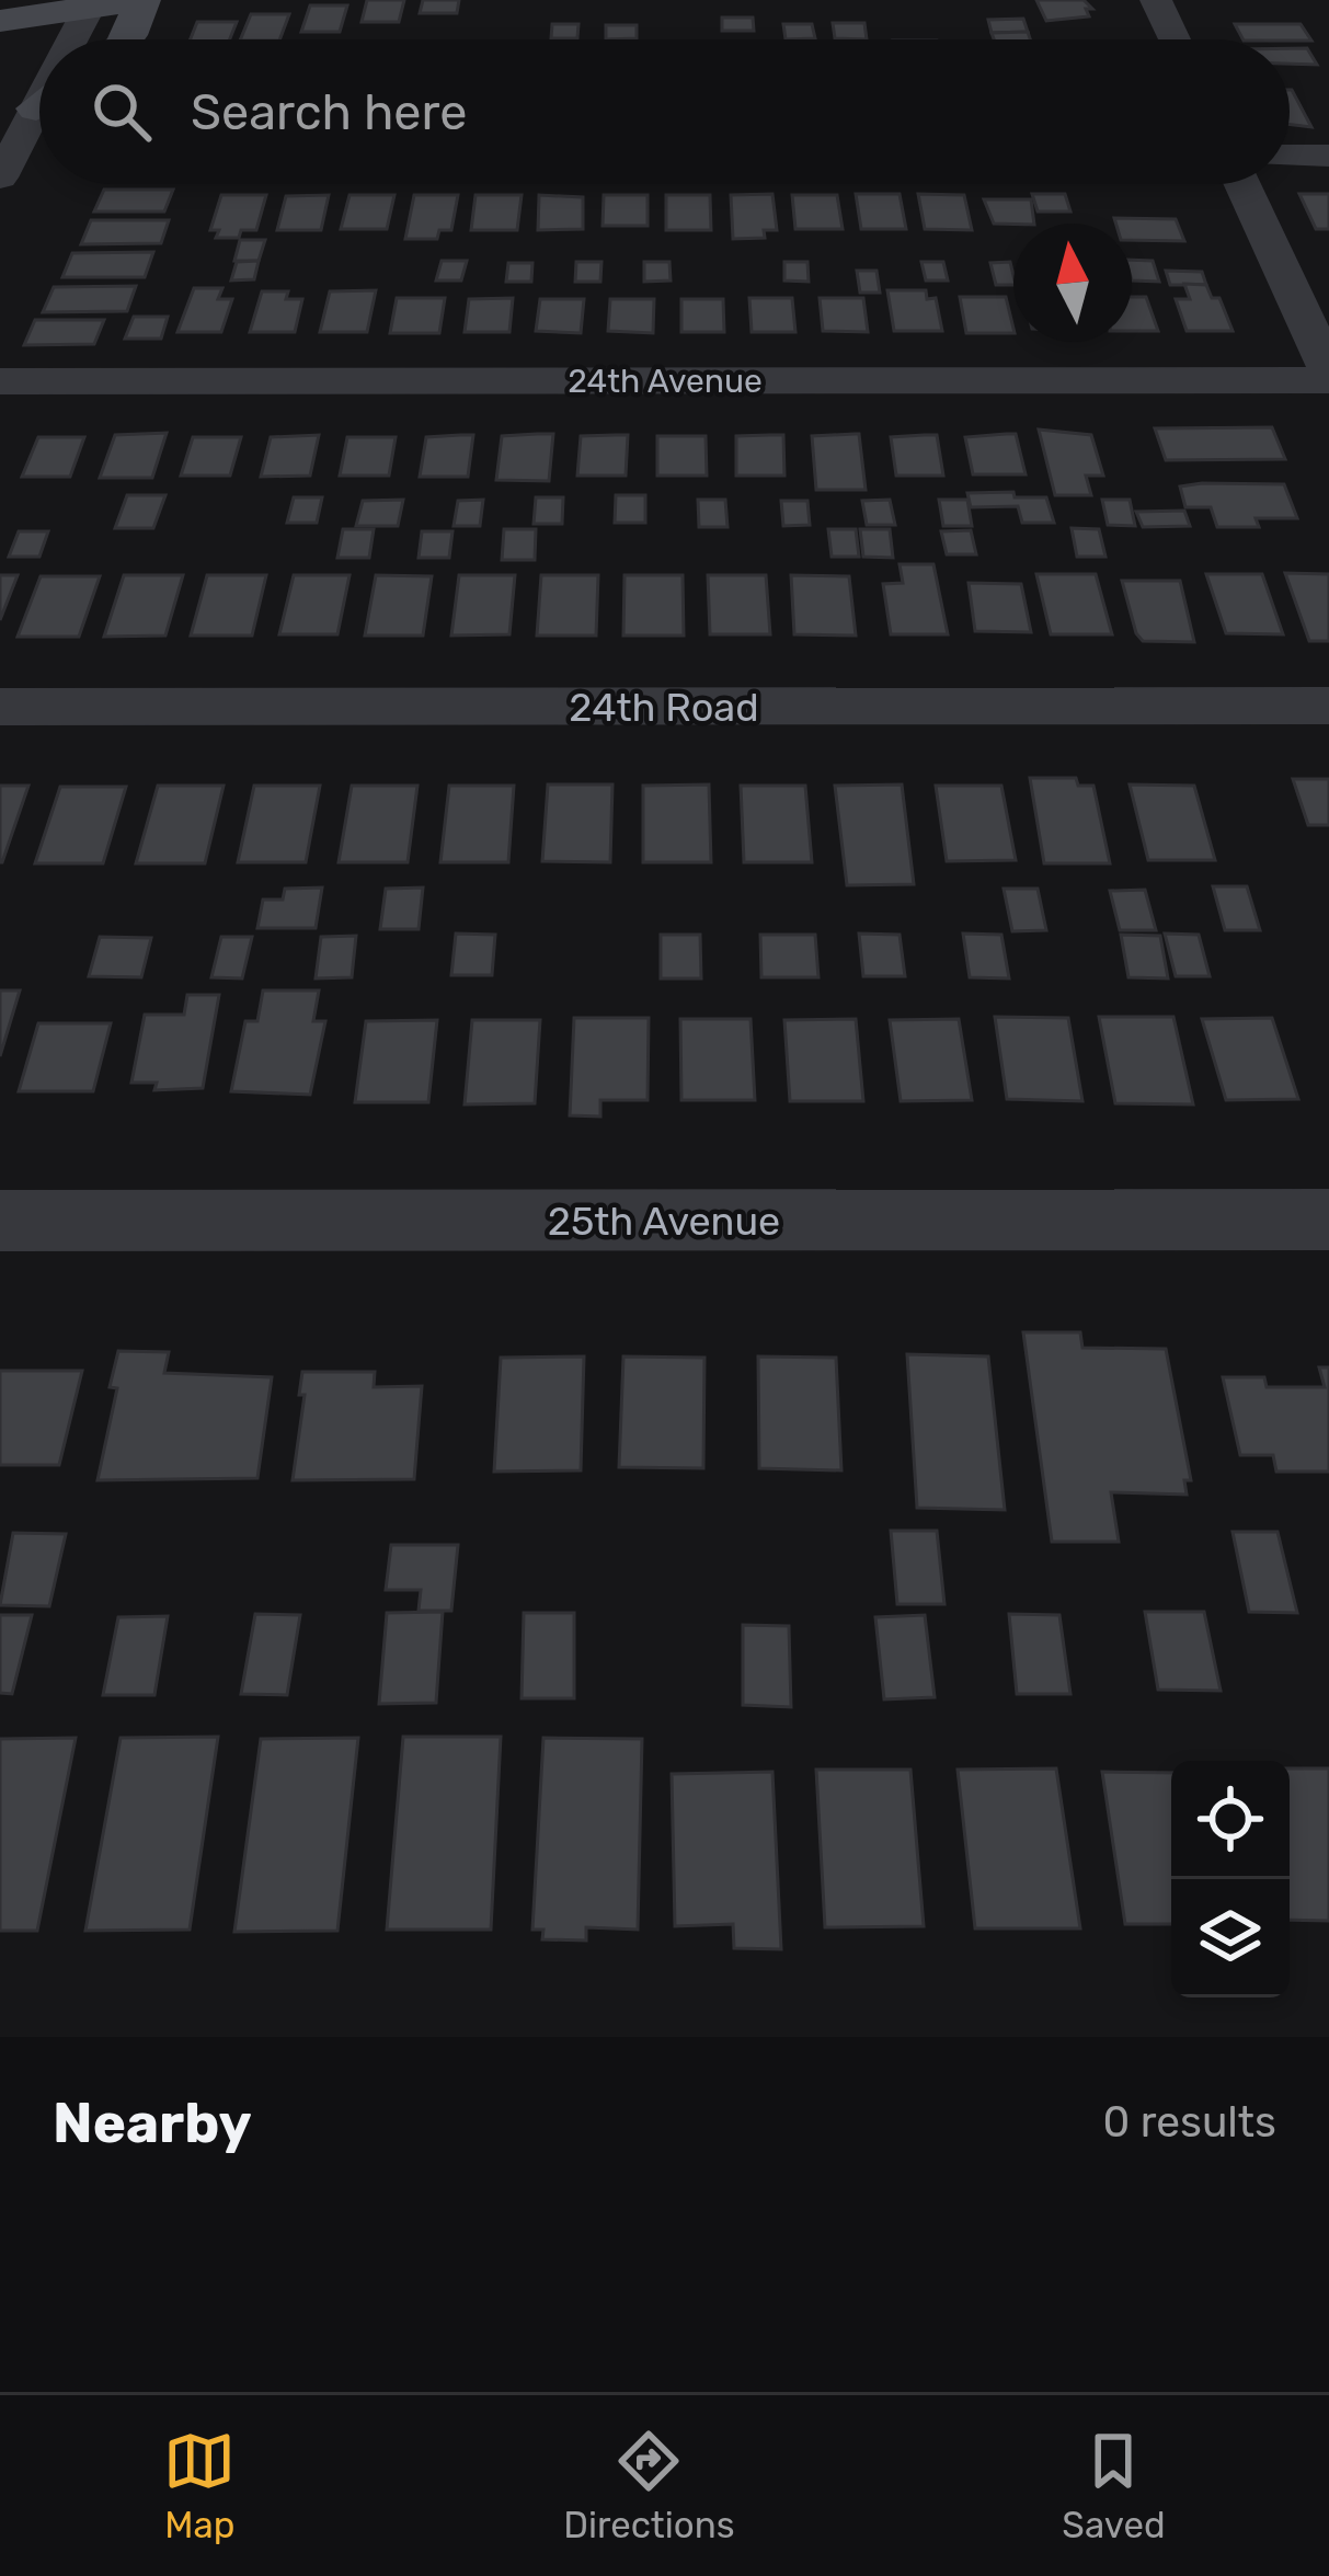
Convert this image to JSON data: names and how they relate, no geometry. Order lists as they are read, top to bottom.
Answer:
{
  "streets": {
    "street": ["24th Avenue", "24th Road", "25th Avenue"]
  },
  "north": "top",
  "page": {
    "search": "Search here",
    "heading": ["Nearby", "0 results"],
    "nav": ["Map", "Directions", "Saved"]
  }
}
